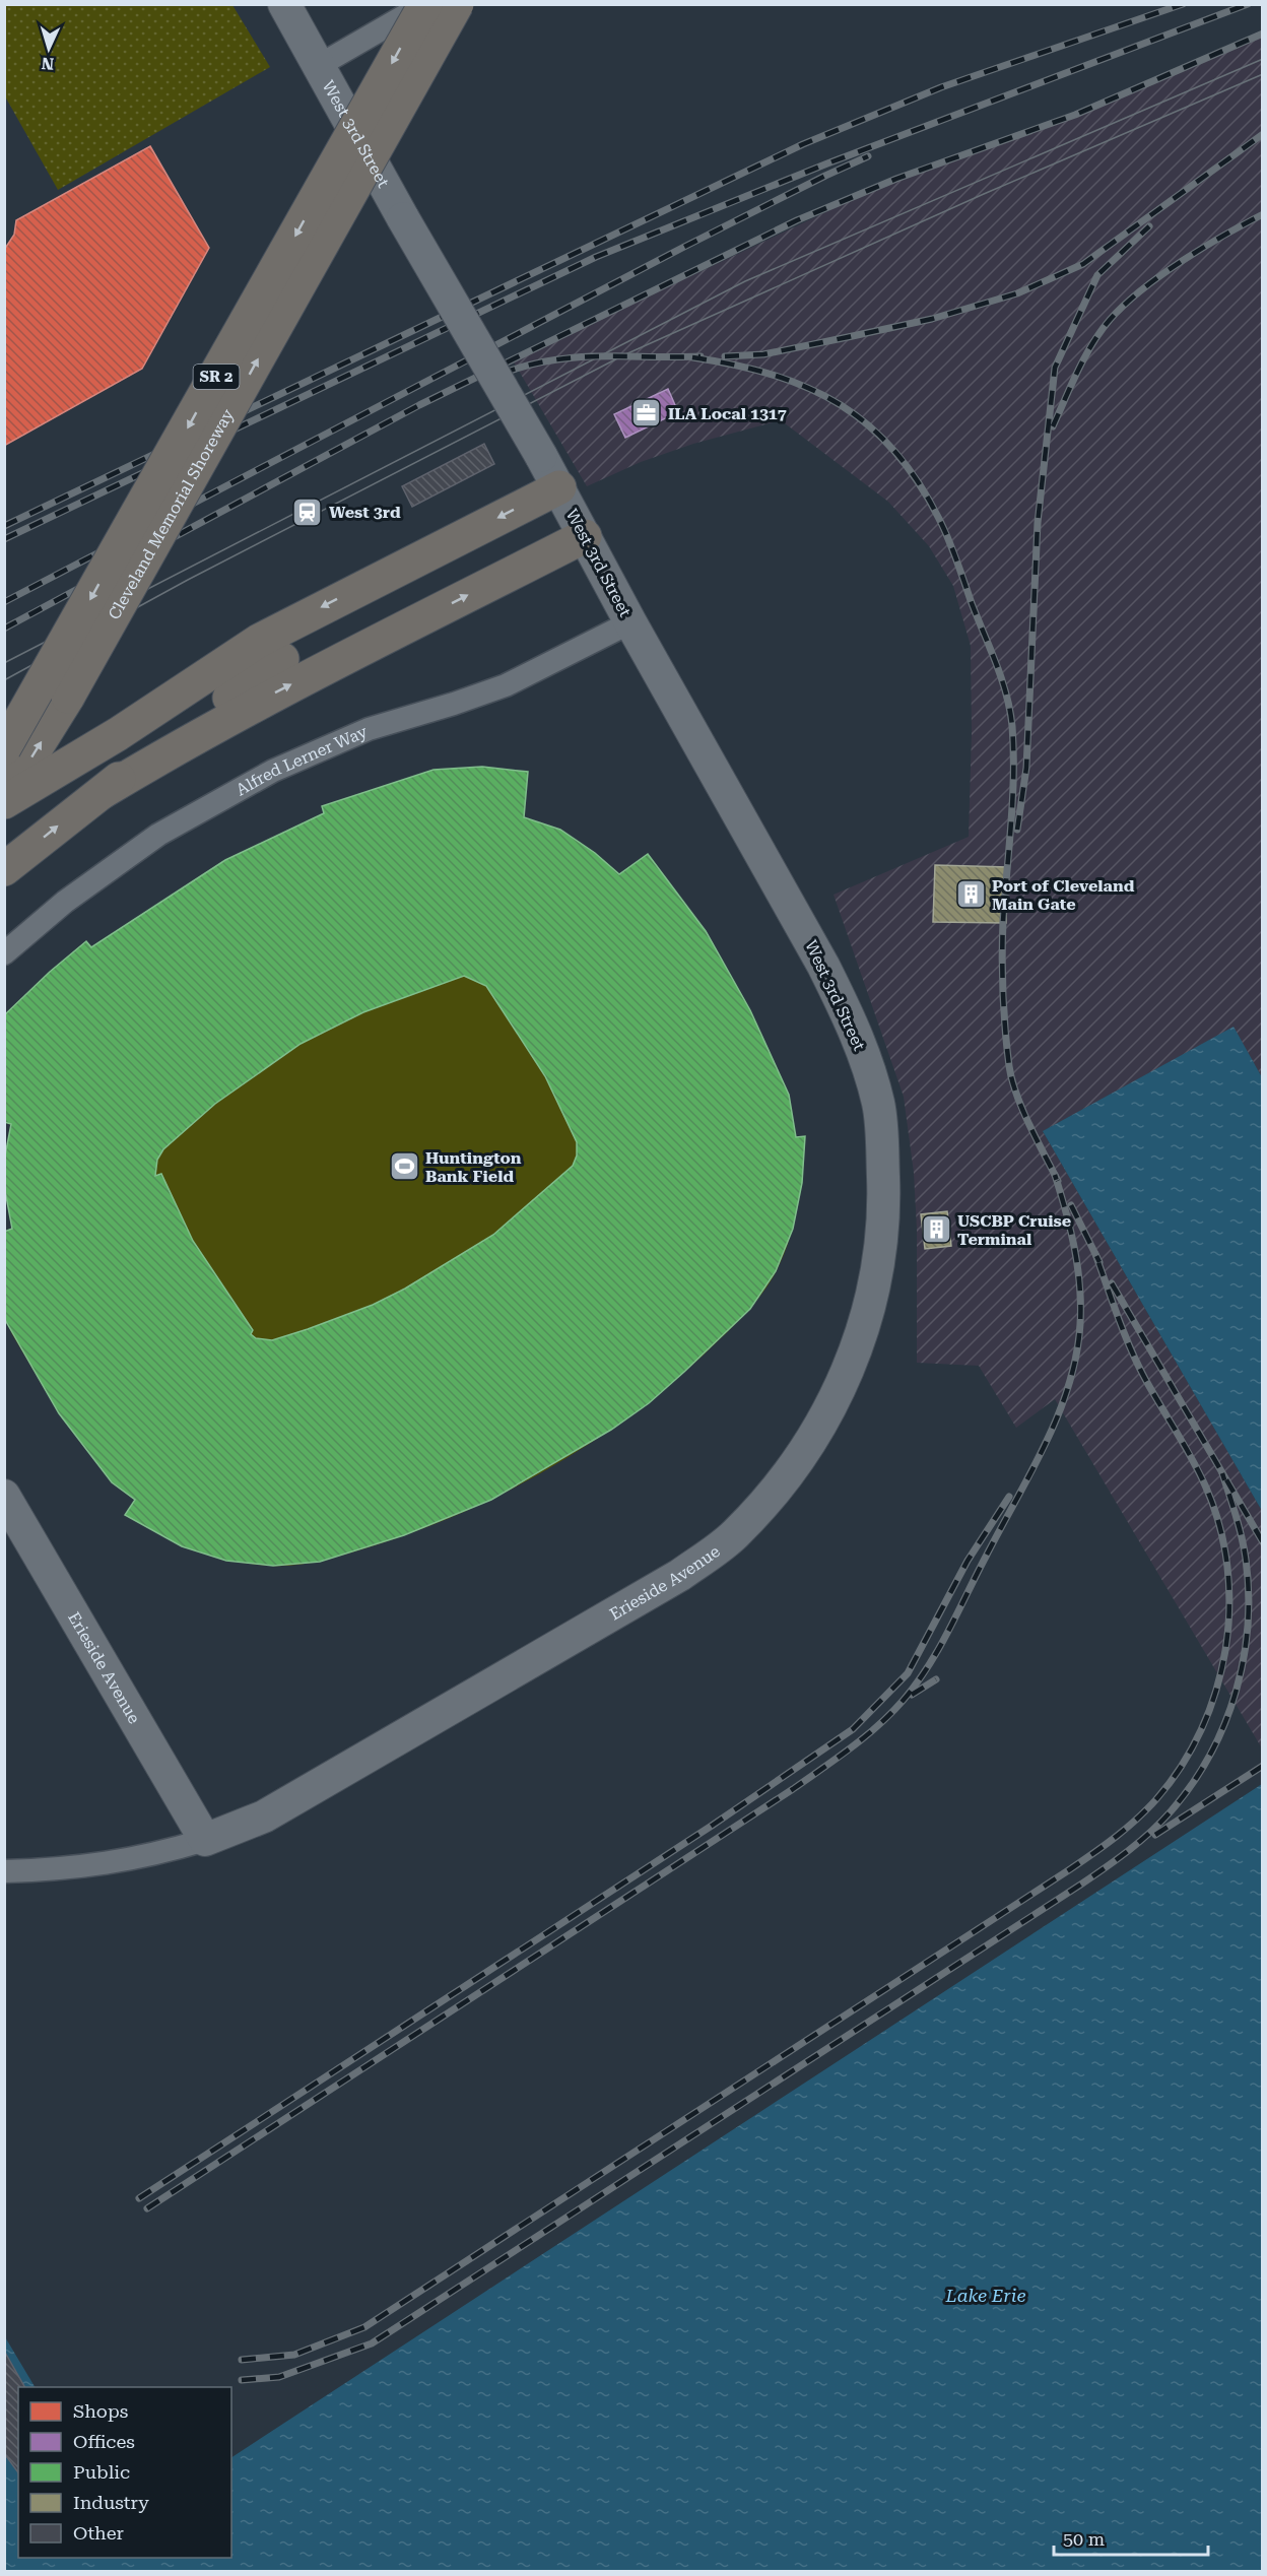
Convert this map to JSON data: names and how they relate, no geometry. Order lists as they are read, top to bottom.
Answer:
{
  "streets": {
    "highway": ["SR 2", "Cleveland Memorial Shoreway"],
    "street": ["West 3rd Street", "Alfred Lerner Way", "Erieside Avenue"]
  },
  "crossings": [
    ["West 3rd Street", "Alfred Lerner Way"],
    ["West 3rd Street", "Erieside Avenue"]
  ],
  "water": ["Lake Erie"],
  "places": {
    "office": ["ILA Local 1317"],
    "station": ["West 3rd"],
    "building": ["Port of Cleveland Main Gate", "USCBP Cruise Terminal"],
    "sports": ["Huntington Bank Field"]
  },
  "legend": [
    "Shops",
    "Offices",
    "Public",
    "Industry",
    "Other"
  ],
  "scale_bar": "50 m",
  "north": "bottom"
}
